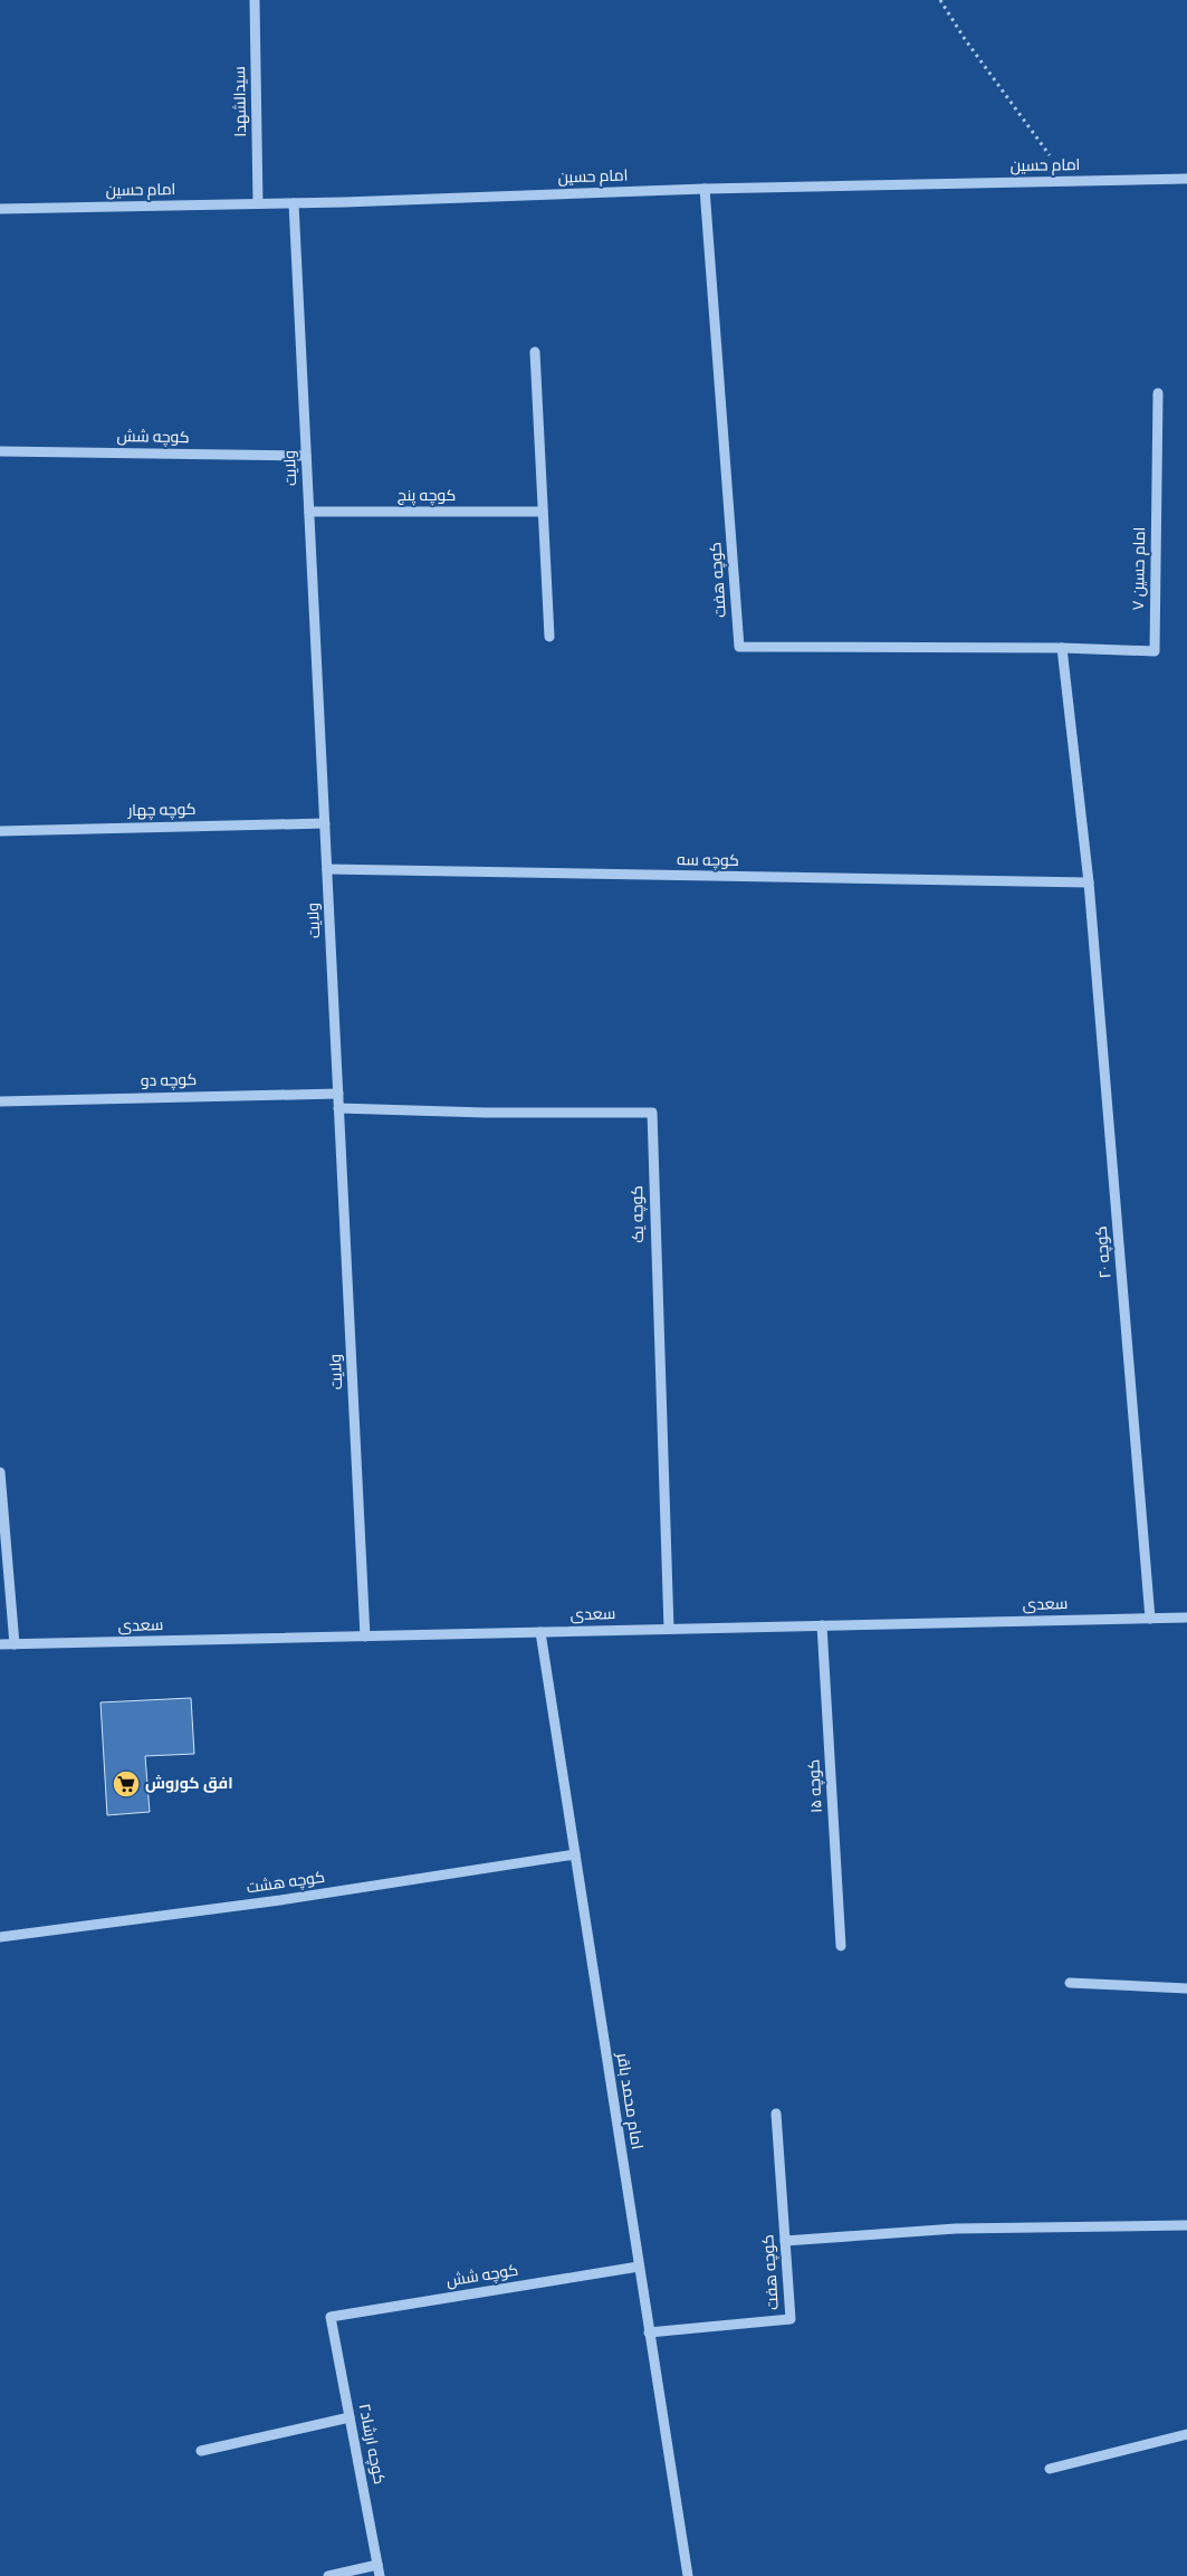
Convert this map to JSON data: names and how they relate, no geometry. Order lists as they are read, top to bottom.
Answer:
{
  "streets": {
    "street": [
      "سیدالشهدا",
      "امام حسین",
      "کوچه شش",
      "ولایت",
      "کوچه پنج",
      "امام حسین ۷",
      "کوچه هفت",
      "کوچه چهار",
      "کوچه سه",
      "کوچه دو",
      "کوچه یک",
      "کوچه ۲۰",
      "سعدی",
      "کوچه ۱۵",
      "کوچه هشت",
      "امام محمد باقر",
      "کوچه ارشاد۲"
    ]
  },
  "crossings": [
    ["سیدالشهدا", "امام حسین"],
    ["امام حسین", "ولایت"],
    ["امام حسین", "کوچه هفت"],
    ["کوچه شش", "ولایت"],
    ["کوچه شش", "امام محمد باقر"],
    ["کوچه شش", "کوچه ارشاد۲"],
    ["ولایت", "کوچه پنج"],
    ["ولایت", "کوچه چهار"],
    ["ولایت", "کوچه سه"],
    ["ولایت", "کوچه دو"],
    ["ولایت", "کوچه یک"],
    ["ولایت", "سعدی"],
    ["امام حسین ۷", "کوچه هفت"],
    ["امام حسین ۷", "کوچه ۲۰"],
    ["کوچه هفت", "کوچه ۲۰"],
    ["کوچه هفت", "امام محمد باقر"],
    ["کوچه سه", "کوچه ۲۰"],
    ["کوچه یک", "سعدی"],
    ["کوچه ۲۰", "سعدی"],
    ["سعدی", "کوچه ۱۵"],
    ["سعدی", "امام محمد باقر"],
    ["کوچه هشت", "امام محمد باقر"]
  ],
  "places": {
    "supermarket": ["افق کوروش"]
  }
}
